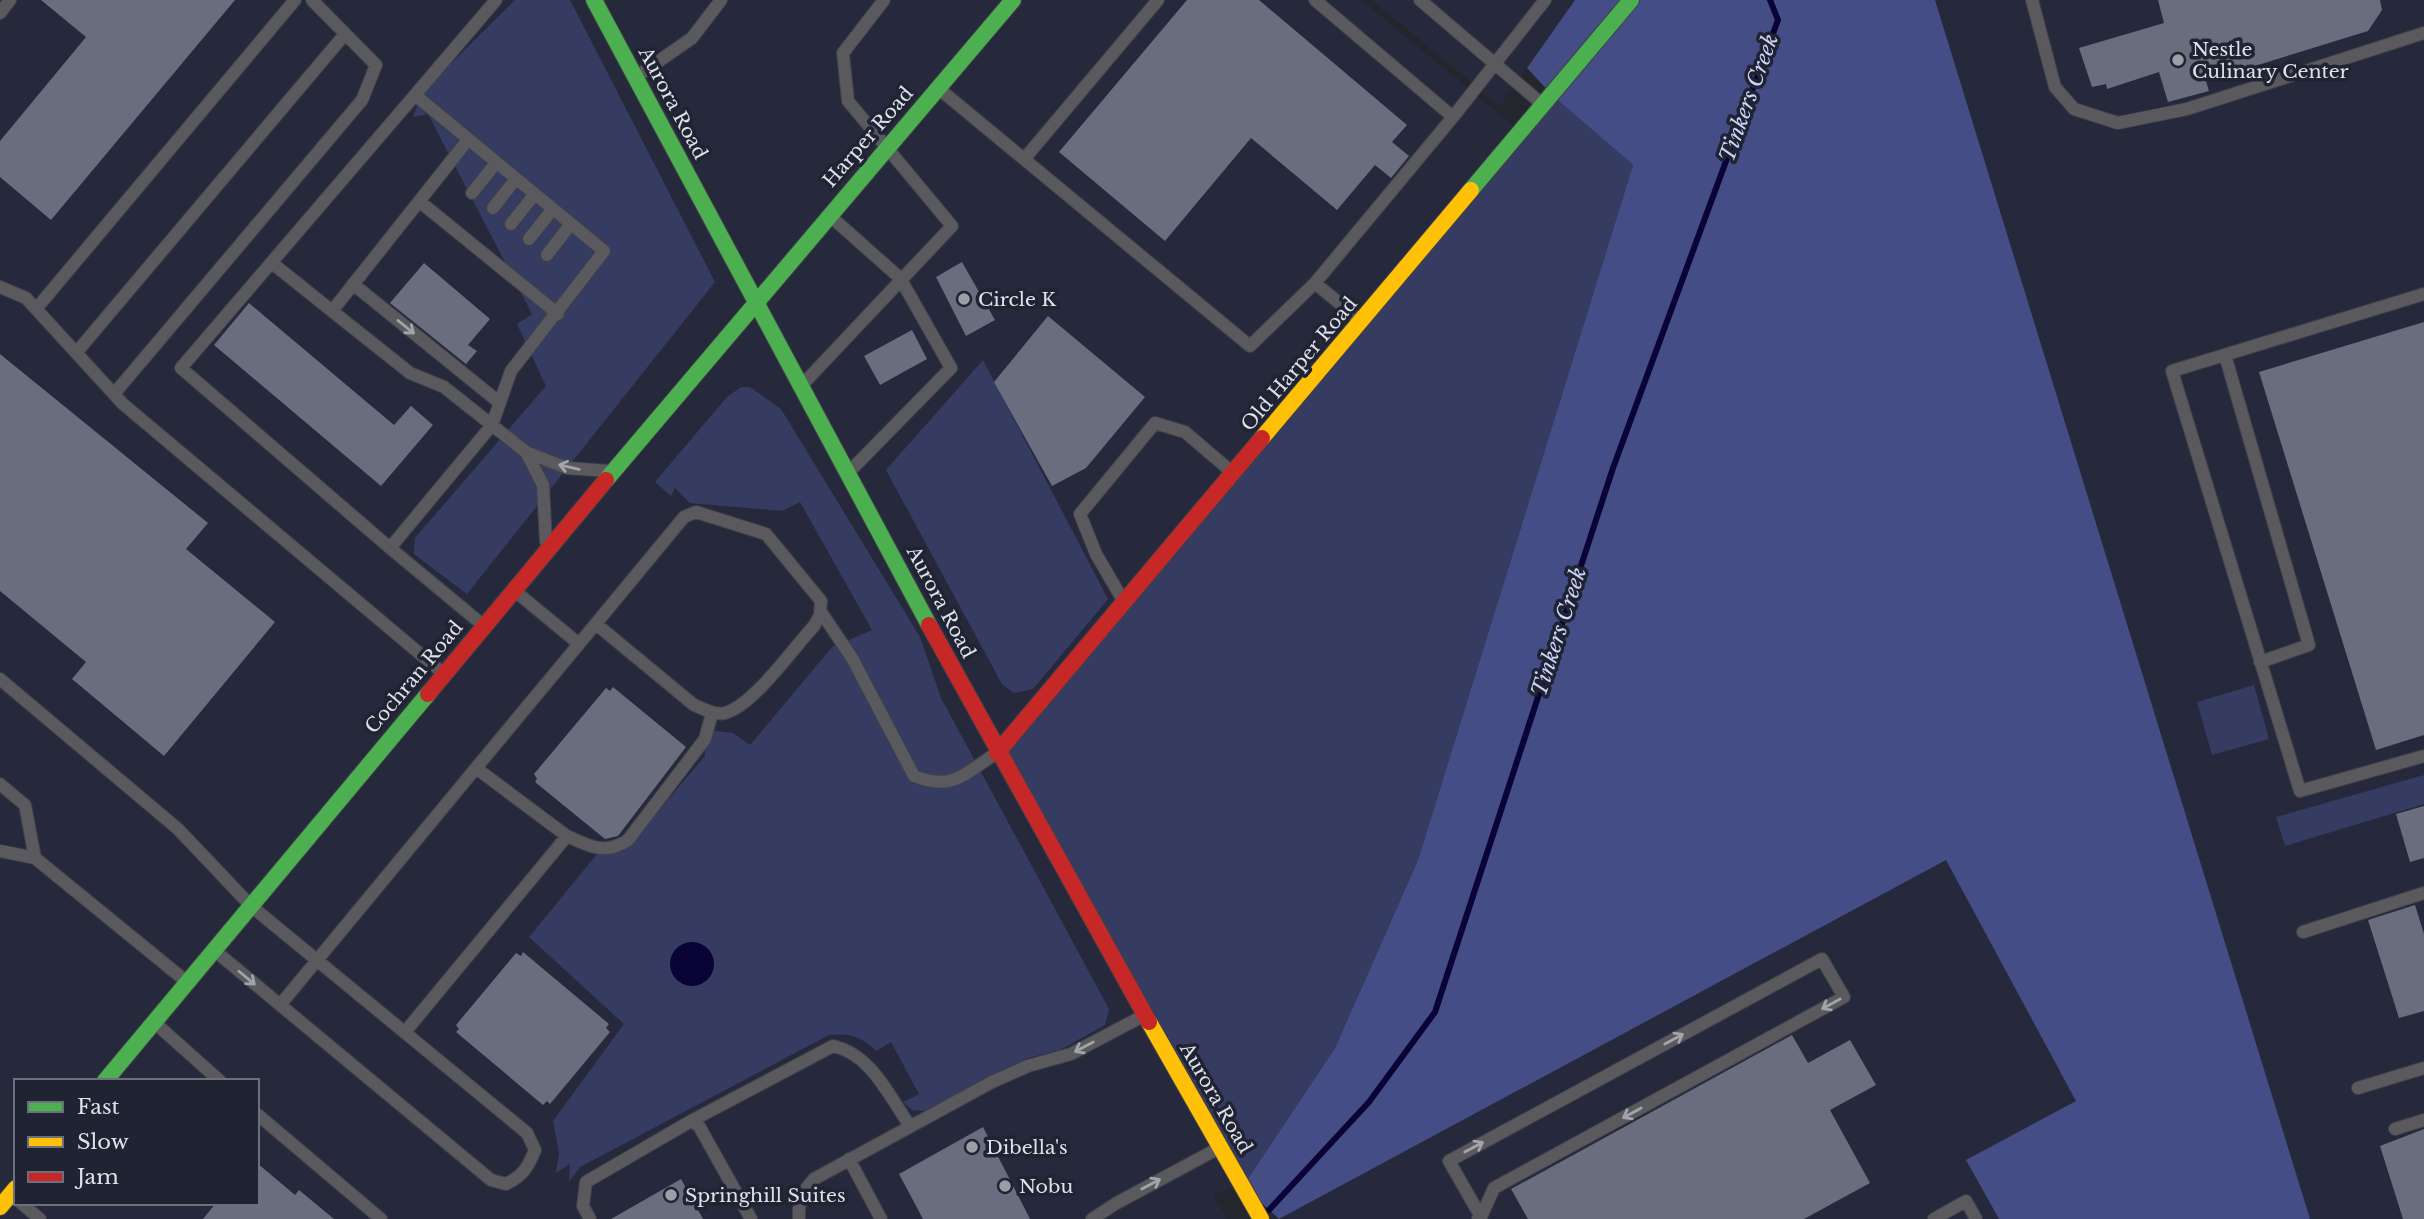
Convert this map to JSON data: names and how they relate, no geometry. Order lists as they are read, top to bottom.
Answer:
{
  "streets": {
    "street": [
      "Aurora Road",
      "Harper Road",
      "Old Harper Road",
      "Cochran Road"
    ]
  },
  "crossings": [
    ["Aurora Road", "Harper Road"],
    ["Aurora Road", "Old Harper Road"],
    ["Aurora Road", "Cochran Road"],
    ["Harper Road", "Cochran Road"]
  ],
  "water": ["Tinkers Creek"],
  "places": [
    "Nestle Culinary Center",
    "Circle K",
    "Dibella's",
    "Nobu",
    "Springhill Suites"
  ],
  "legend": ["Fast", "Slow", "Jam"]
}
